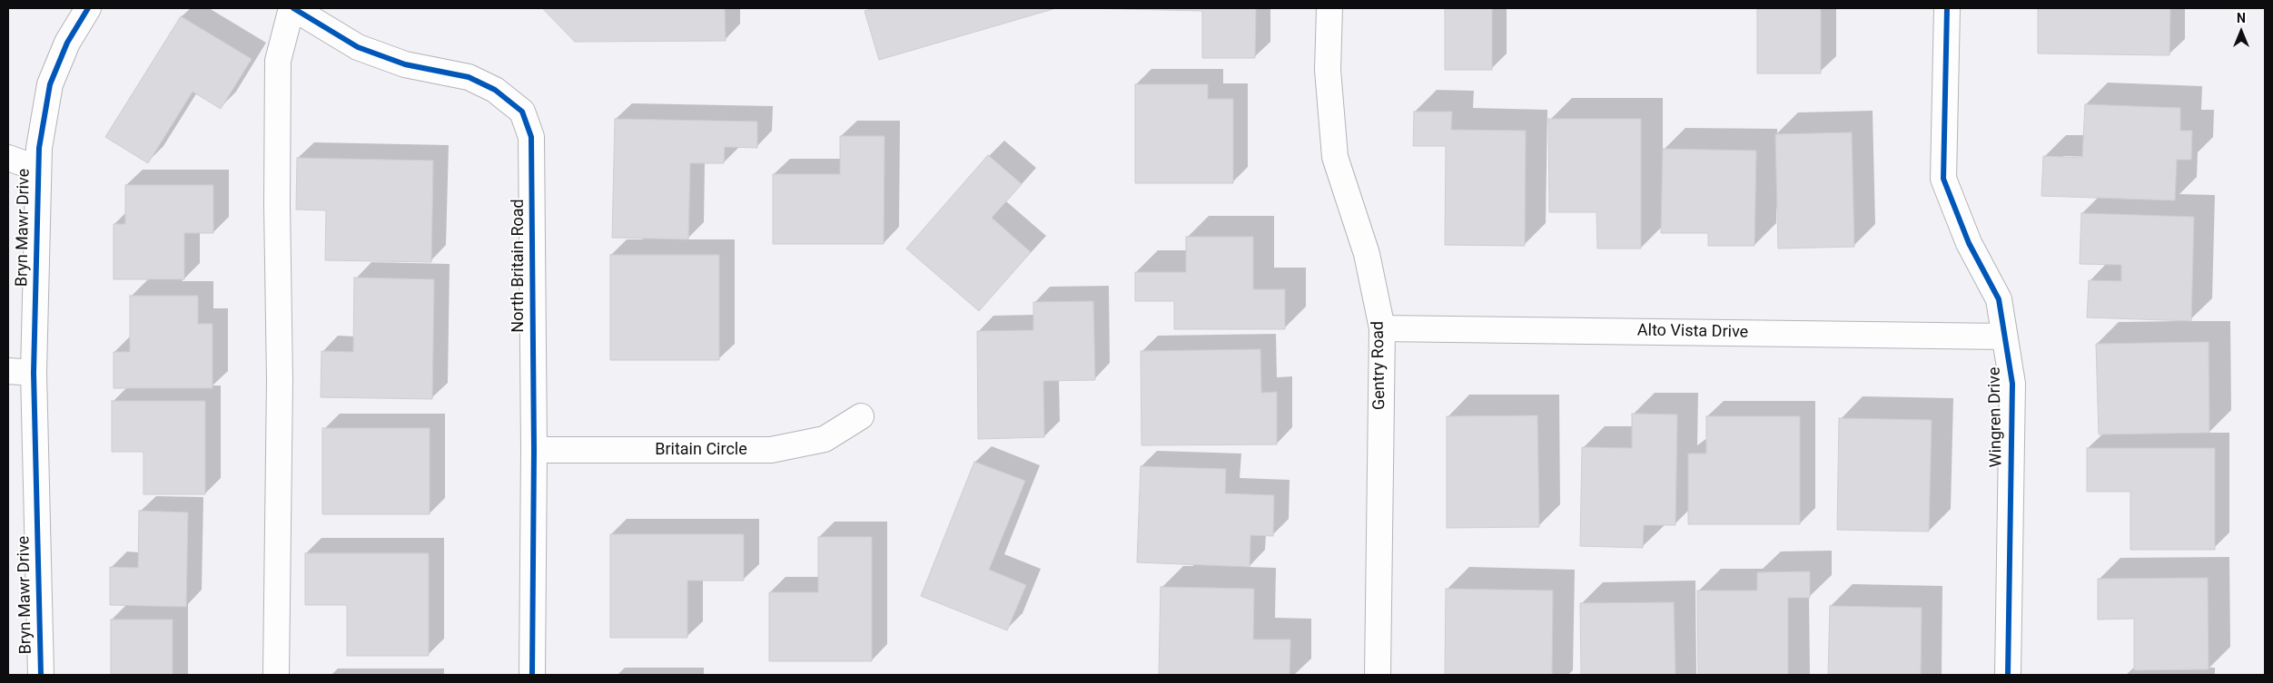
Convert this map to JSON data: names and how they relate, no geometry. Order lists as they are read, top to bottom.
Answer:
{
  "streets": {
    "street": [
      "Bryn Mawr Drive",
      "North Britain Road",
      "Alto Vista Drive",
      "Gentry Road",
      "Wingren Drive",
      "Britain Circle"
    ]
  },
  "crossings": [
    ["North Britain Road", "Britain Circle"],
    ["Alto Vista Drive", "Gentry Road"],
    ["Alto Vista Drive", "Wingren Drive"]
  ],
  "north": "top"
}
